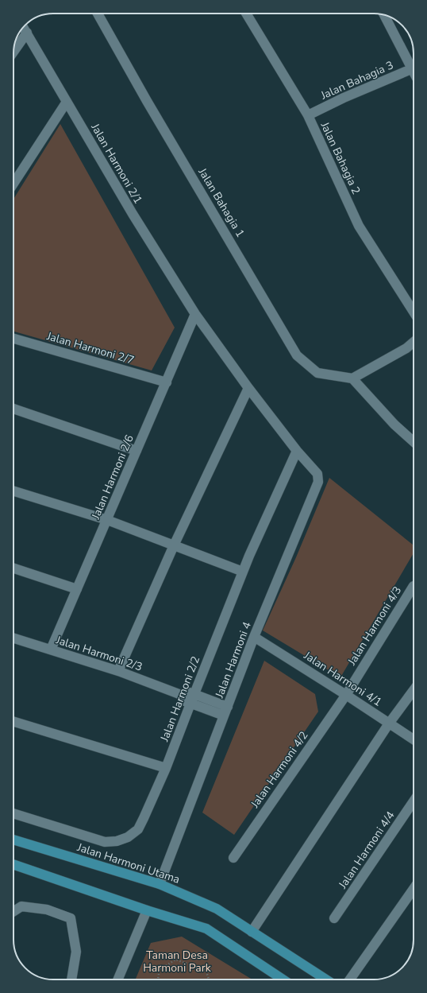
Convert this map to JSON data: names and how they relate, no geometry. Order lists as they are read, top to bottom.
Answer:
{
  "streets": {
    "main road": ["Jalan Harmoni Utama"],
    "street": [
      "Jalan Bahagia 3",
      "Jalan Bahagia 2",
      "Jalan Harmoni 2/1",
      "Jalan Bahagia 1",
      "Jalan Harmoni 2/7",
      "Jalan Harmoni 2/6",
      "Jalan Harmoni 4/3",
      "Jalan Harmoni 2/3",
      "Jalan Harmoni 4",
      "Jalan Harmoni 4/1",
      "Jalan Harmoni 2/2",
      "Jalan Harmoni 4/2",
      "Jalan Harmoni 4/4"
    ]
  },
  "crossings": [
    ["Jalan Bahagia 3", "Jalan Bahagia 2"],
    ["Jalan Harmoni 2/1", "Jalan Harmoni 2/6"],
    ["Jalan Harmoni 2/1", "Jalan Harmoni 4"],
    ["Jalan Harmoni 2/7", "Jalan Harmoni 2/6"],
    ["Jalan Harmoni 2/6", "Jalan Harmoni 2/3"],
    ["Jalan Harmoni 4/3", "Jalan Harmoni 4/1"],
    ["Jalan Harmoni 4/3", "Jalan Harmoni 4/2"],
    ["Jalan Harmoni 2/3", "Jalan Harmoni 4"],
    ["Jalan Harmoni 2/3", "Jalan Harmoni 2/2"],
    ["Jalan Harmoni 4", "Jalan Harmoni 4/1"],
    ["Jalan Harmoni 4", "Jalan Harmoni 2/2"],
    ["Jalan Harmoni 4", "Jalan Harmoni Utama"],
    ["Jalan Harmoni 4/1", "Jalan Harmoni 4/2"]
  ],
  "parks": ["Taman Desa Harmoni Park"]
}
